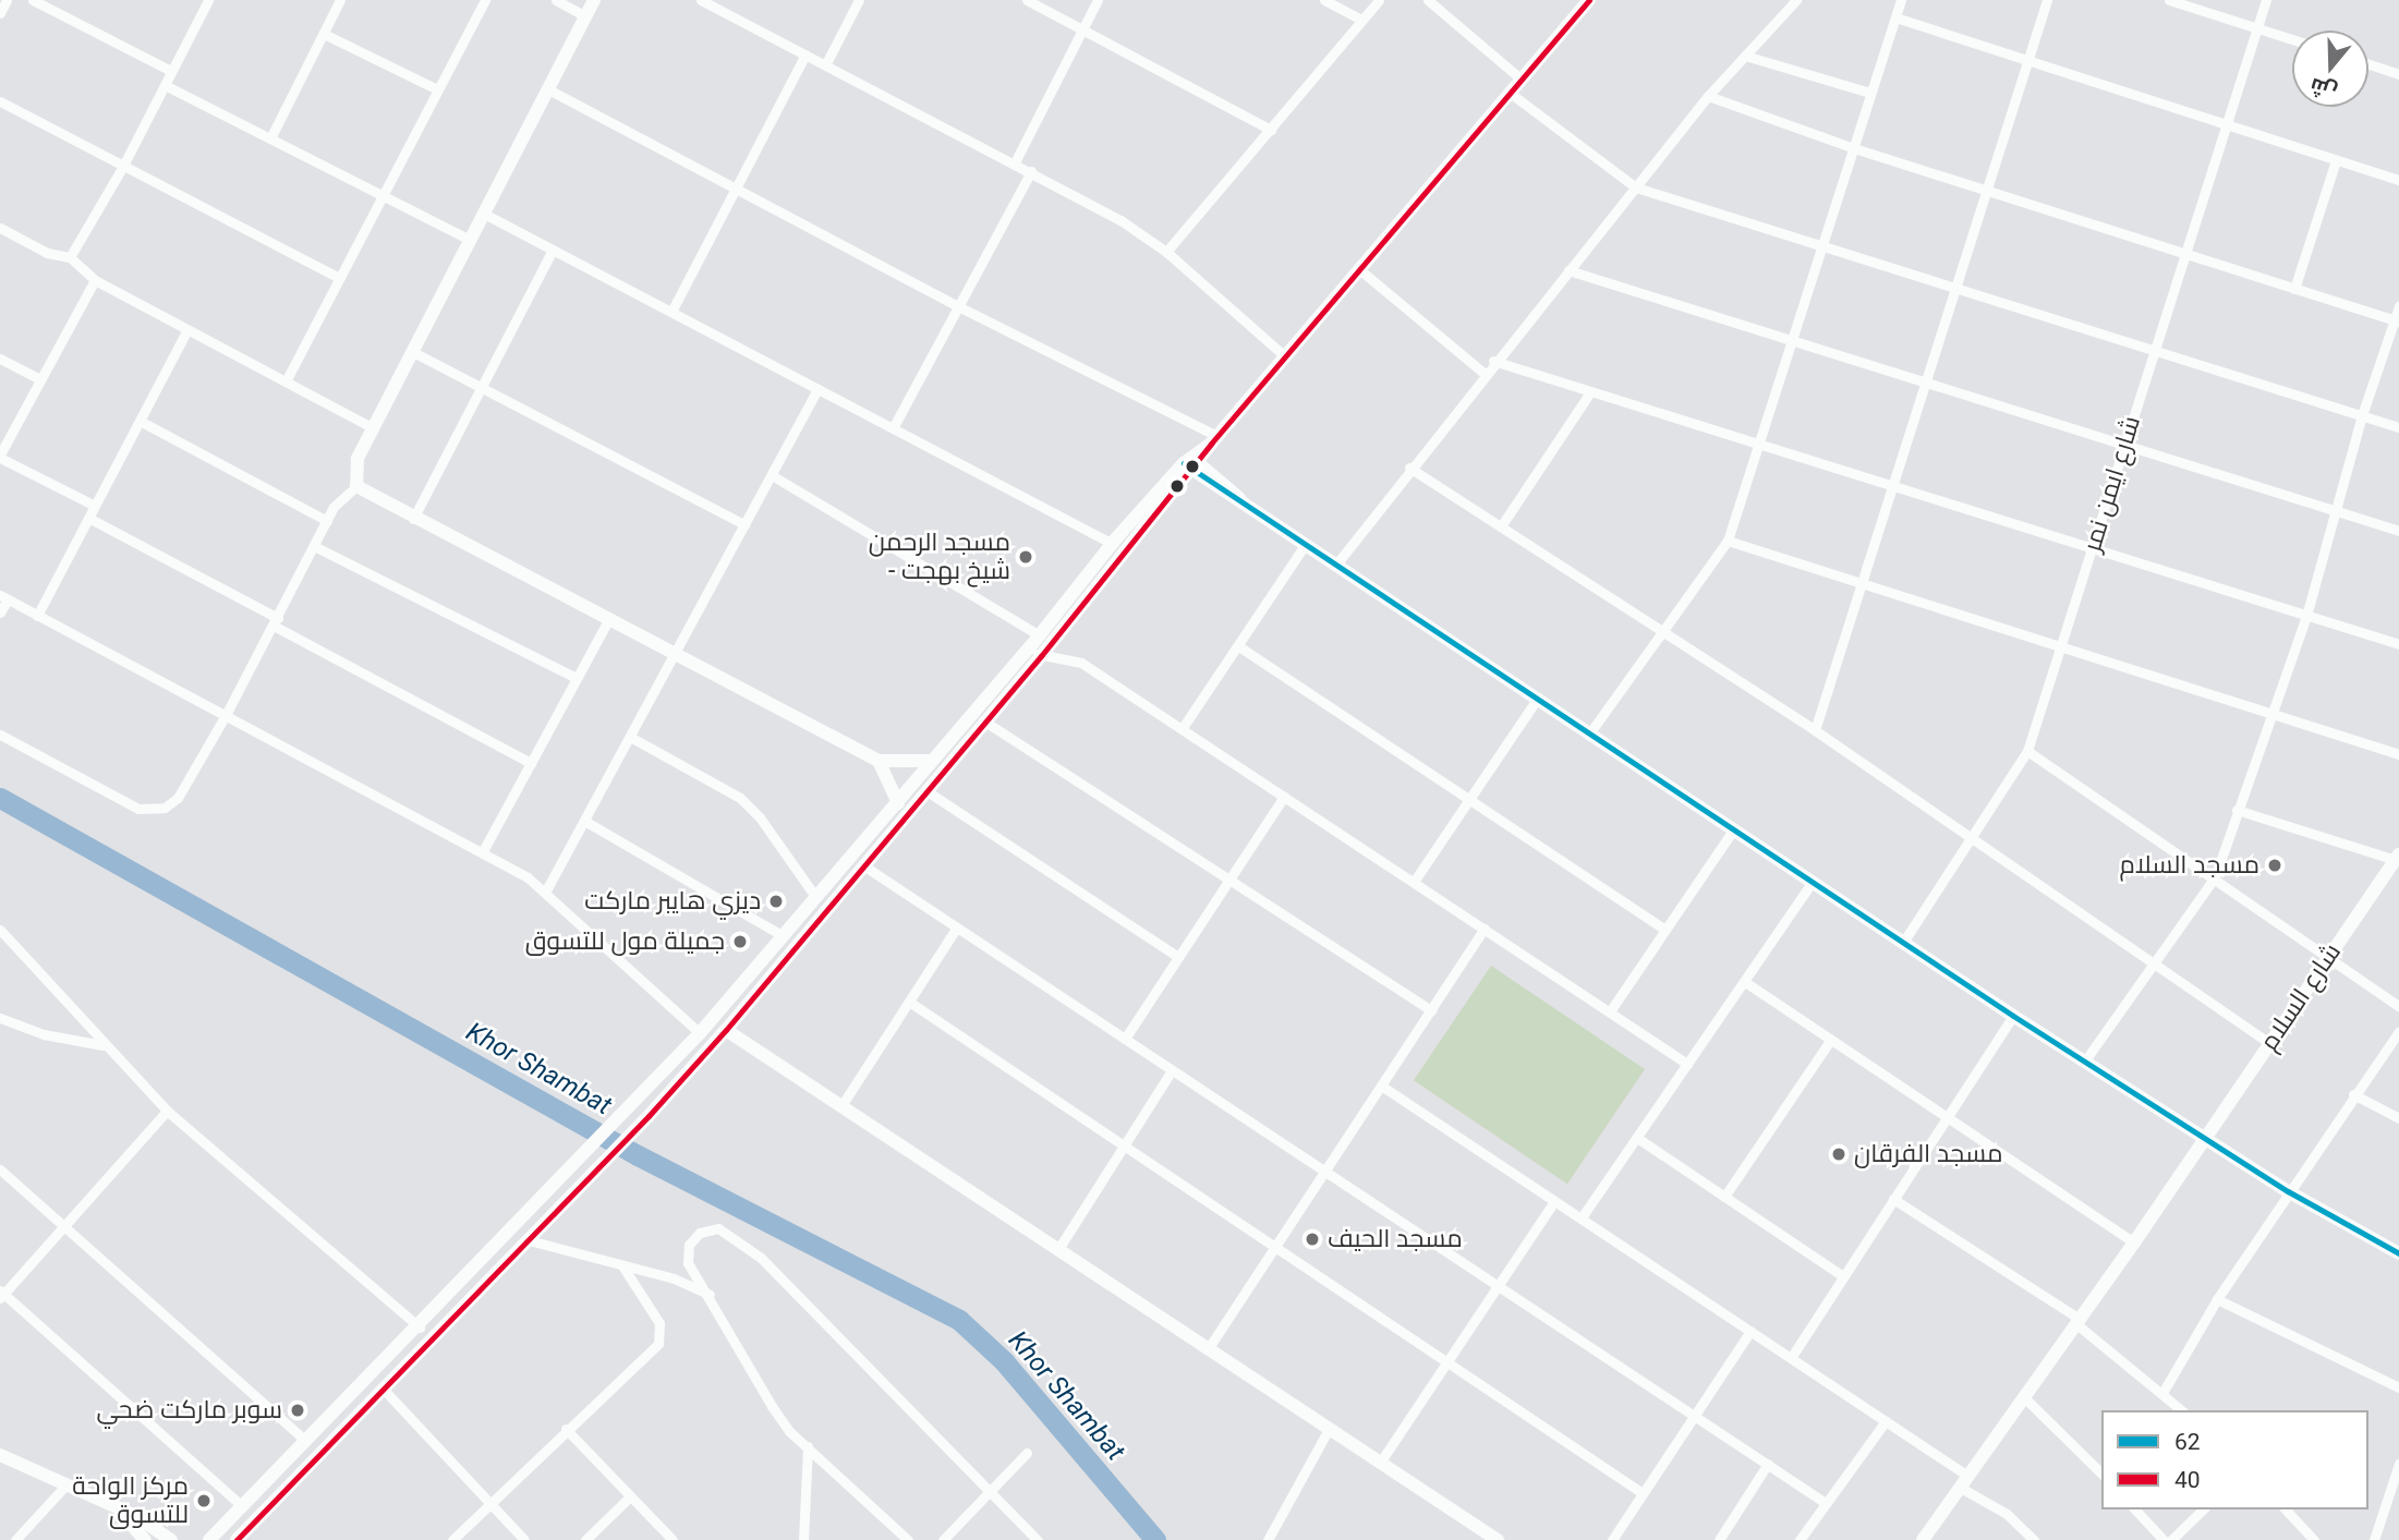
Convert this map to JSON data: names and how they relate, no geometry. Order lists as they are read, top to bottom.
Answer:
{
  "streets": {
    "street": ["شارع ايمن نمر", "شارع السلام"]
  },
  "water": ["Khor Shambat"],
  "places": [
    "مسجد الرحمن - شيخ بهجت",
    "مسجد السلام",
    "ديزي هايبر ماركت",
    "جميلة مول للتسوق",
    "مسجد الفرقان",
    "مسجد الحيف",
    "سوبر ماركت ضحي",
    "مركز الواحة للتسوق"
  ],
  "lines": ["transit line 40", "transit line 62"],
  "legend": ["62", "40"],
  "north": "bottom"
}
